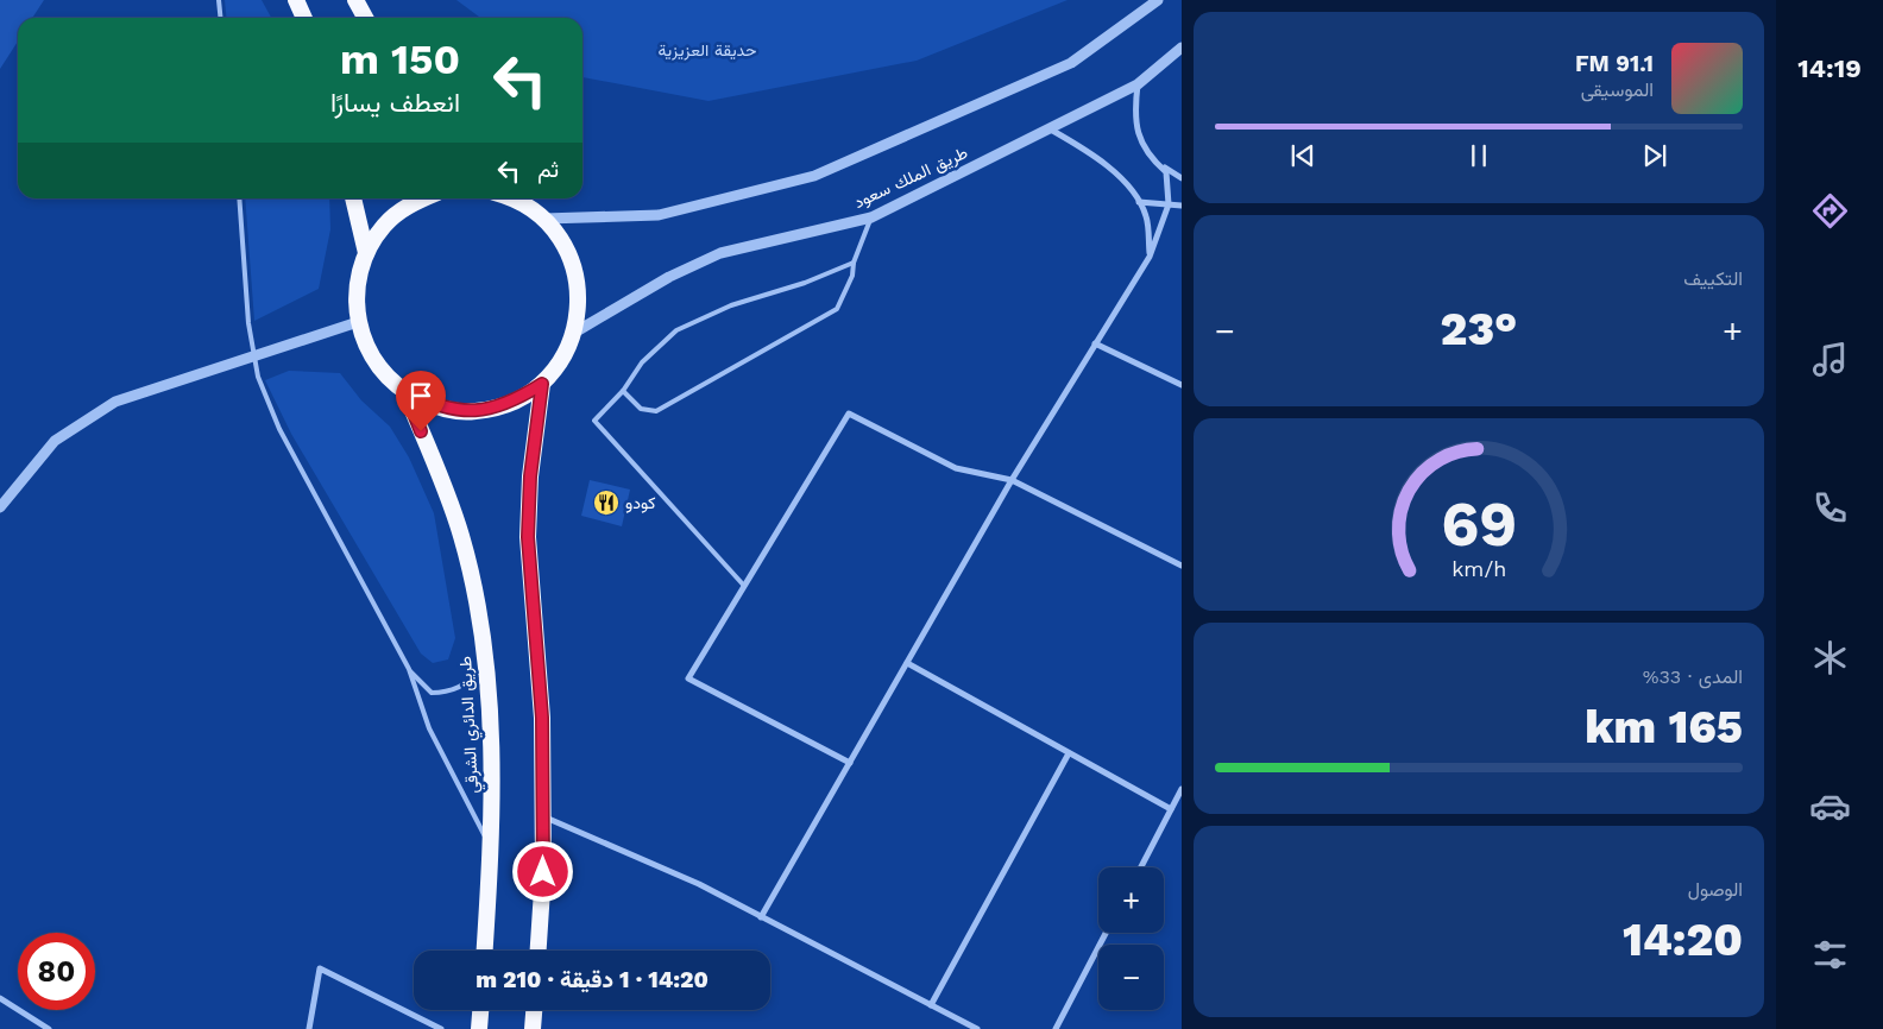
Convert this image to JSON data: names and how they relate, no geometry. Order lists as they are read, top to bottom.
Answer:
{
  "streets": {
    "highway": ["طريق الدائري الشرقي"],
    "street": ["طريق الملك سعود"]
  },
  "parks": ["حديقة العزيزية"],
  "places": {
    "restaurant": ["كودو"]
  },
  "page": {
    "tabs": "14:19",
    "turn": ["150 m", "انعطف يسارًا"],
    "song": ["91.1 FM", "الموسيقى"],
    "then": "ثم",
    "tile": [
      "التكييف",
      ["المدى · 33%", "165 km"],
      ["الوصول", "14:20"]
    ],
    "heat": ["−", "23°", "+"],
    "map_buttons": ["+", "−"],
    "limit": "80",
    "trip": "14:20 · 1 دقيقة · 210 m",
    "gauge": ["69", "km/h"]
  }
}
